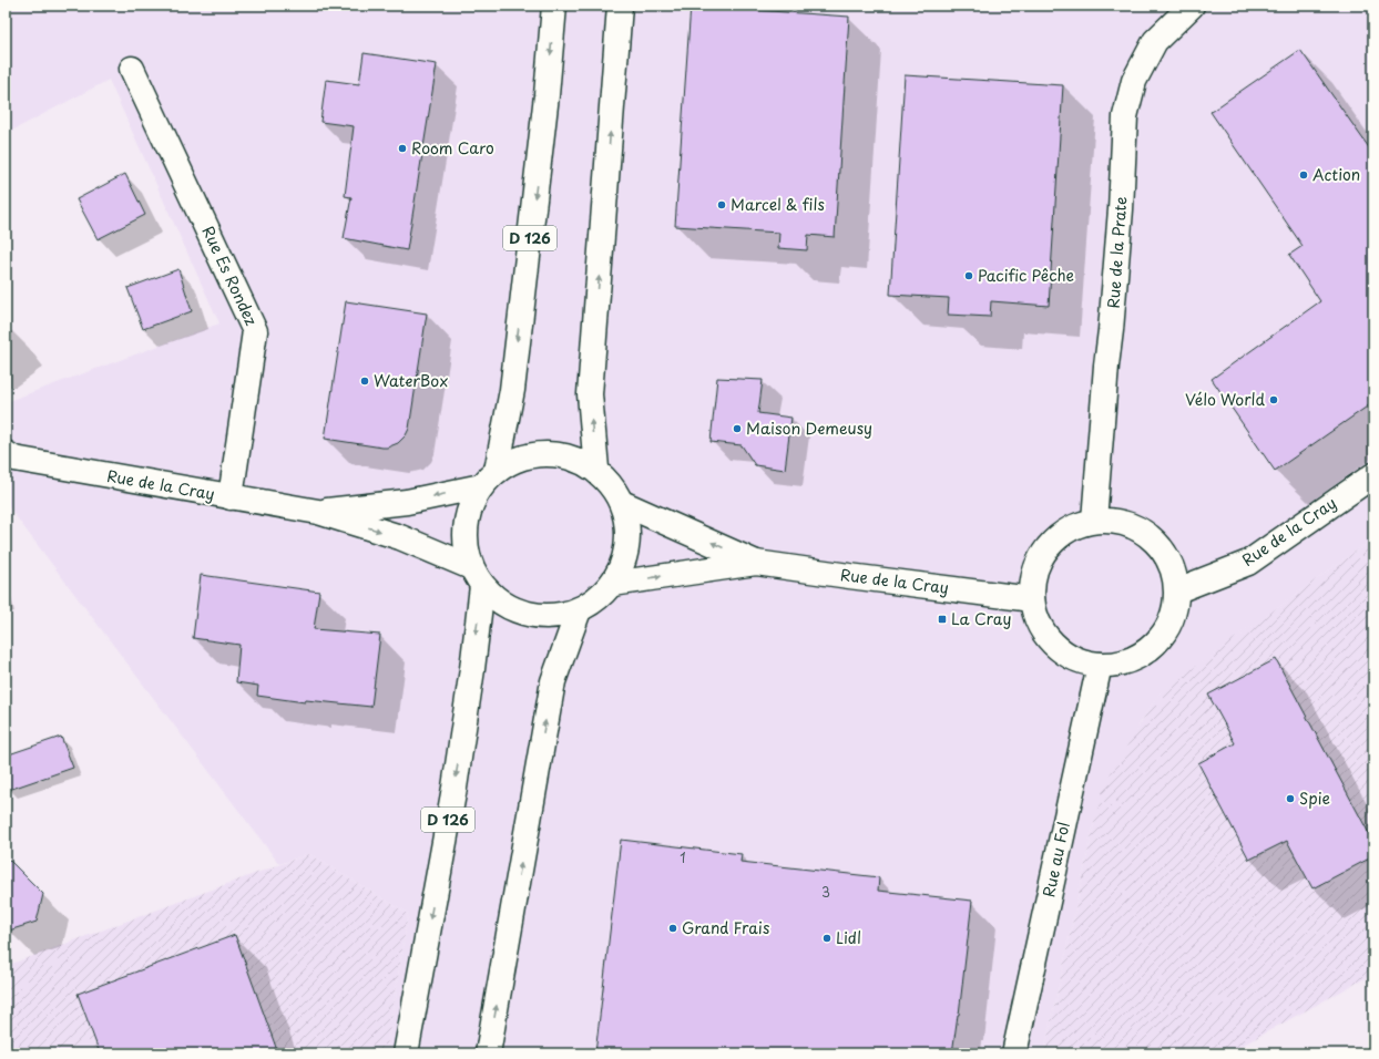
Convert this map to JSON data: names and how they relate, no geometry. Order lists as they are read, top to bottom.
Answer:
{
  "streets": {
    "street": [
      "D 126",
      "Rue de la Prate",
      "Rue Es Rondez",
      "Rue de la Cray",
      "Rue au Fol"
    ]
  },
  "crossings": [
    ["D 126", "Rue de la Cray"],
    ["Rue de la Prate", "Rue de la Cray"],
    ["Rue de la Prate", "Rue au Fol"],
    ["Rue Es Rondez", "Rue de la Cray"],
    ["Rue de la Cray", "Rue au Fol"]
  ],
  "places": {
    "other": [
      "Room Caro",
      "Action",
      "Marcel & fils",
      "Pacific Pêche",
      "WaterBox",
      "Vélo World",
      "Maison Demeusy",
      "Spie",
      "Grand Frais",
      "Lidl"
    ],
    "transit": ["La Cray"]
  },
  "house_numbers": ["1", "3"]
}
